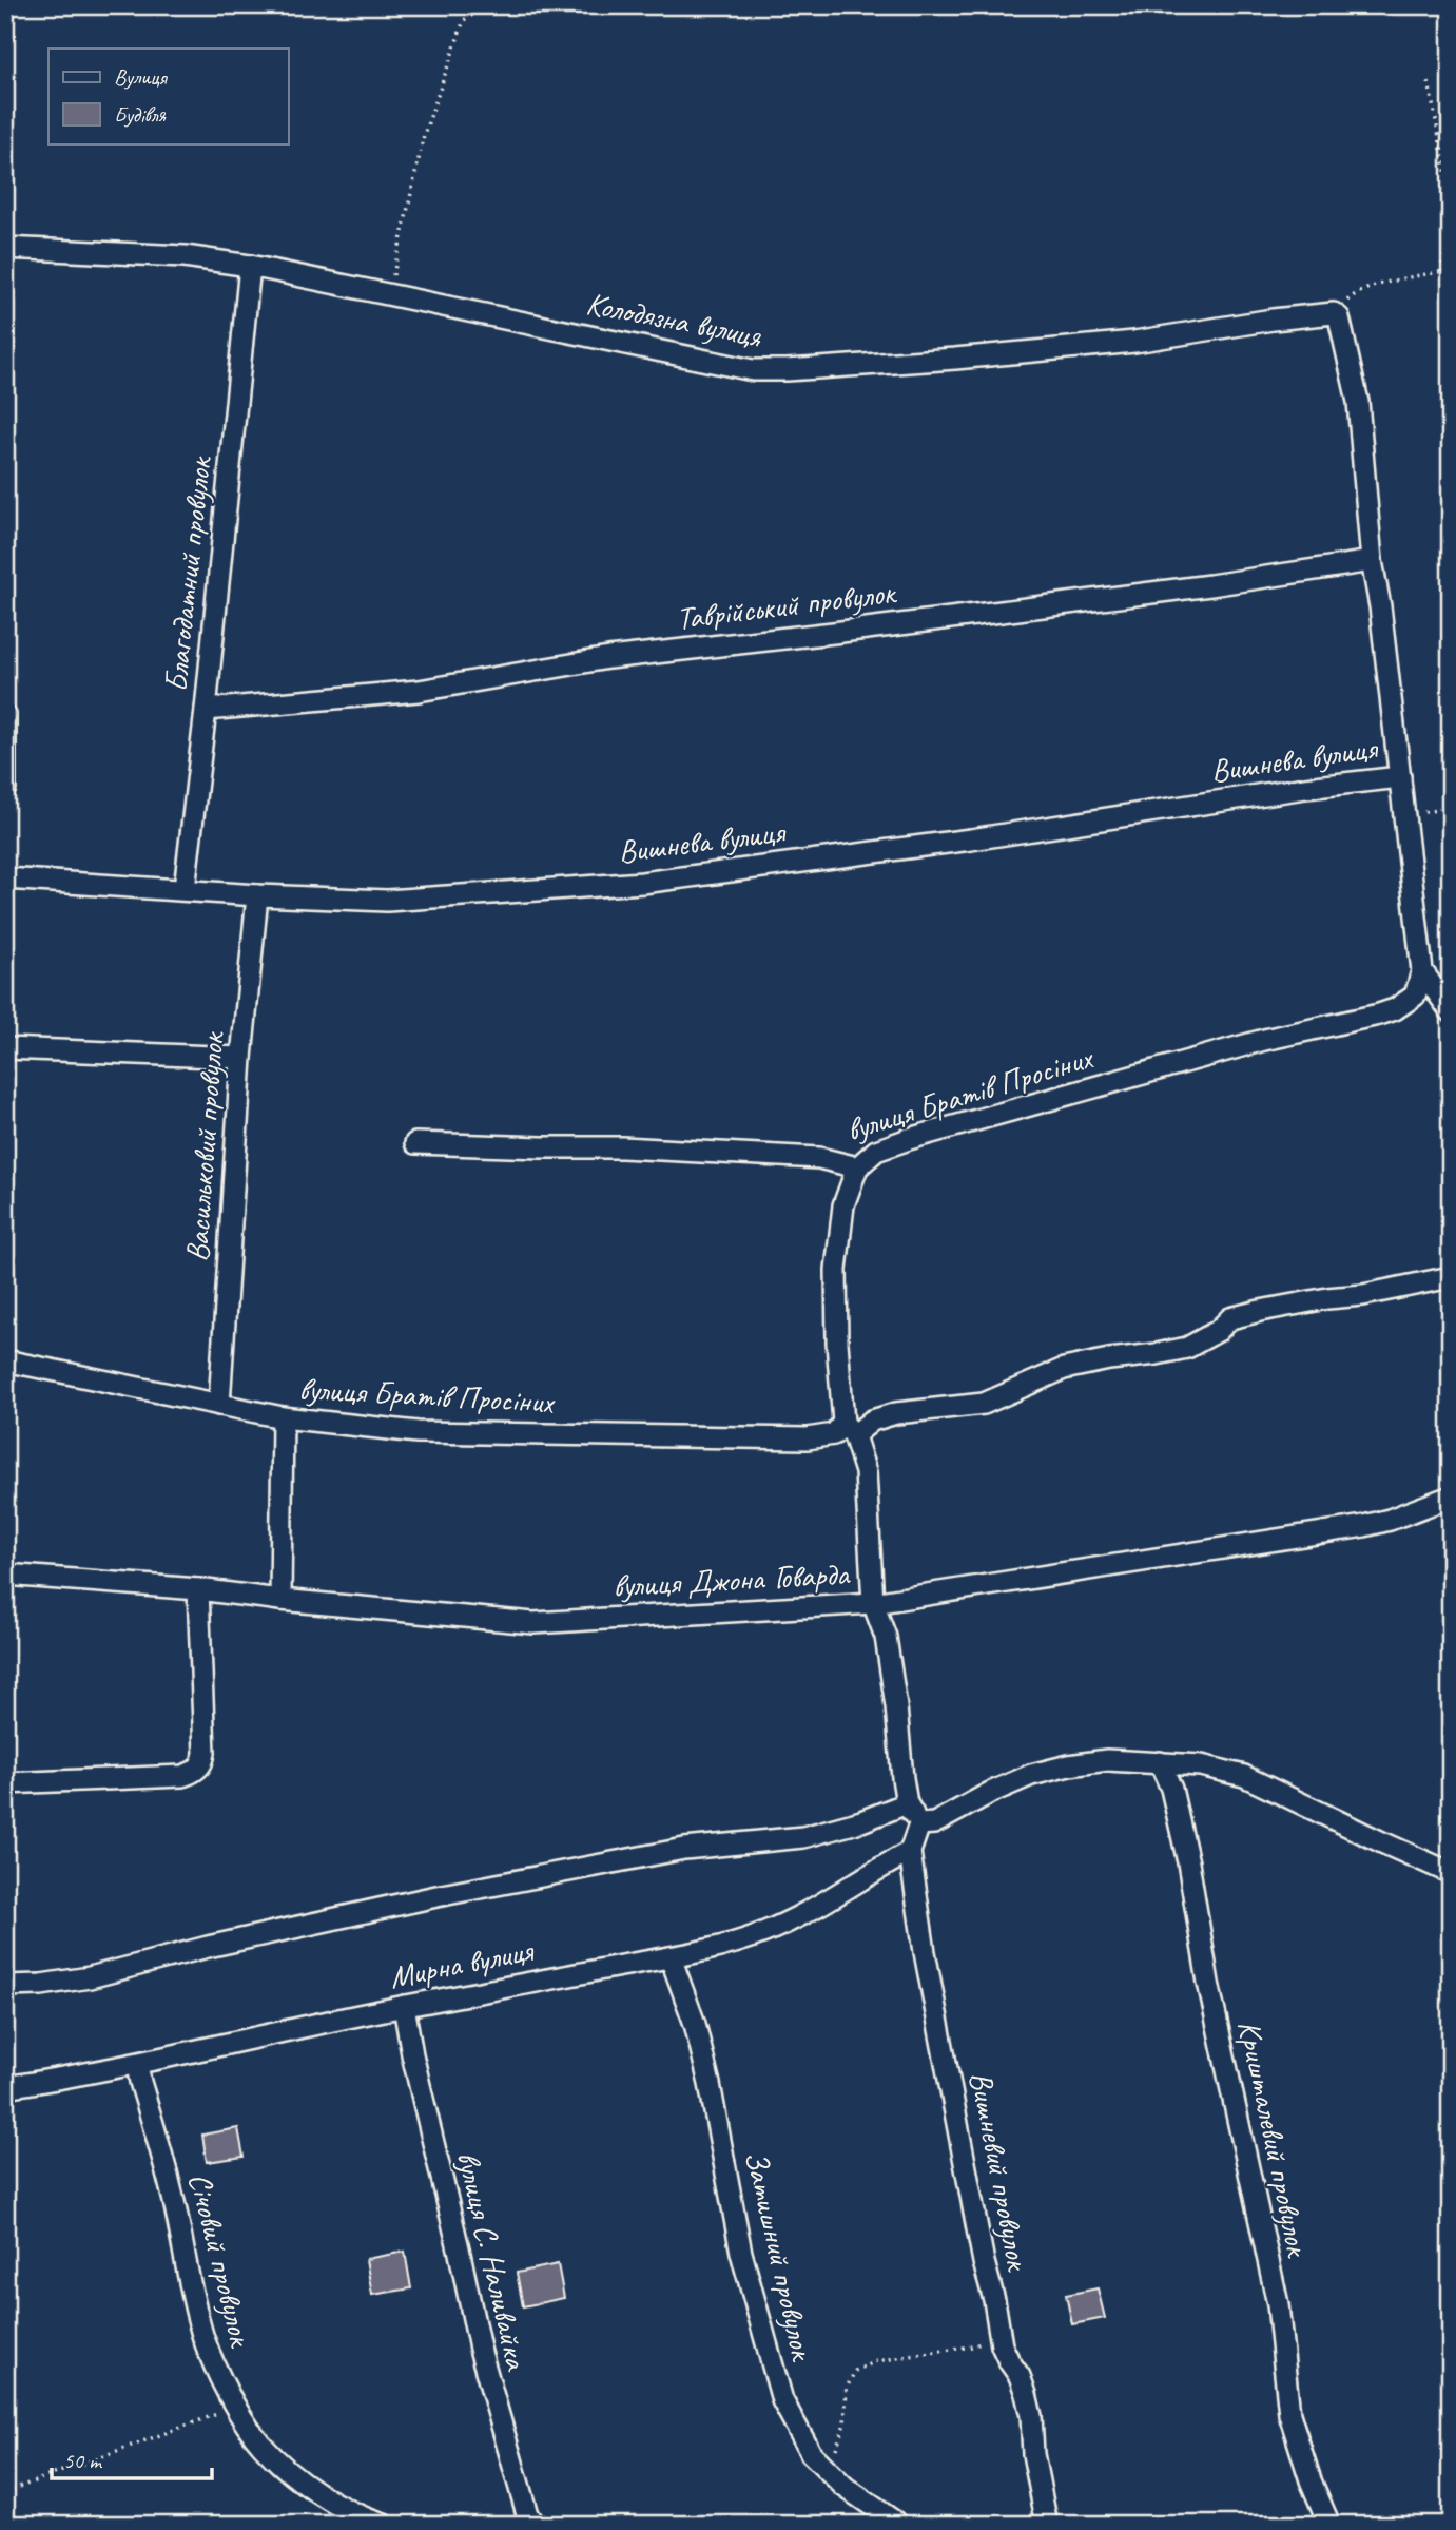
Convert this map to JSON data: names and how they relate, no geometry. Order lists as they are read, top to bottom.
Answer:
{
  "streets": {
    "street": [
      "Колодязна вулиця",
      "Благодатний провулок",
      "Таврійський провулок",
      "Вишнева вулиця",
      "вулиця Братів Просіних",
      "Васильковий провулок",
      "вулиця Джона Говарда",
      "Мирна вулиця",
      "Кришталевий провулок",
      "Вишневий провулок",
      "Затишний провулок",
      "Січовий провулок",
      "вулиця С. Наливайка"
    ]
  },
  "crossings": [
    ["Колодязна вулиця", "Благодатний провулок"],
    ["Благодатний провулок", "Таврійський провулок"],
    ["Благодатний провулок", "Вишнева вулиця"],
    ["Вишнева вулиця", "Васильковий провулок"],
    ["вулиця Братів Просіних", "Васильковий провулок"],
    ["Мирна вулиця", "Вишневий провулок"],
    ["Мирна вулиця", "Затишний провулок"],
    ["Мирна вулиця", "Січовий провулок"],
    ["Мирна вулиця", "вулиця С. Наливайка"]
  ],
  "legend": ["Вулиця", "Будівля"],
  "scale_bar": "50 m"
}
